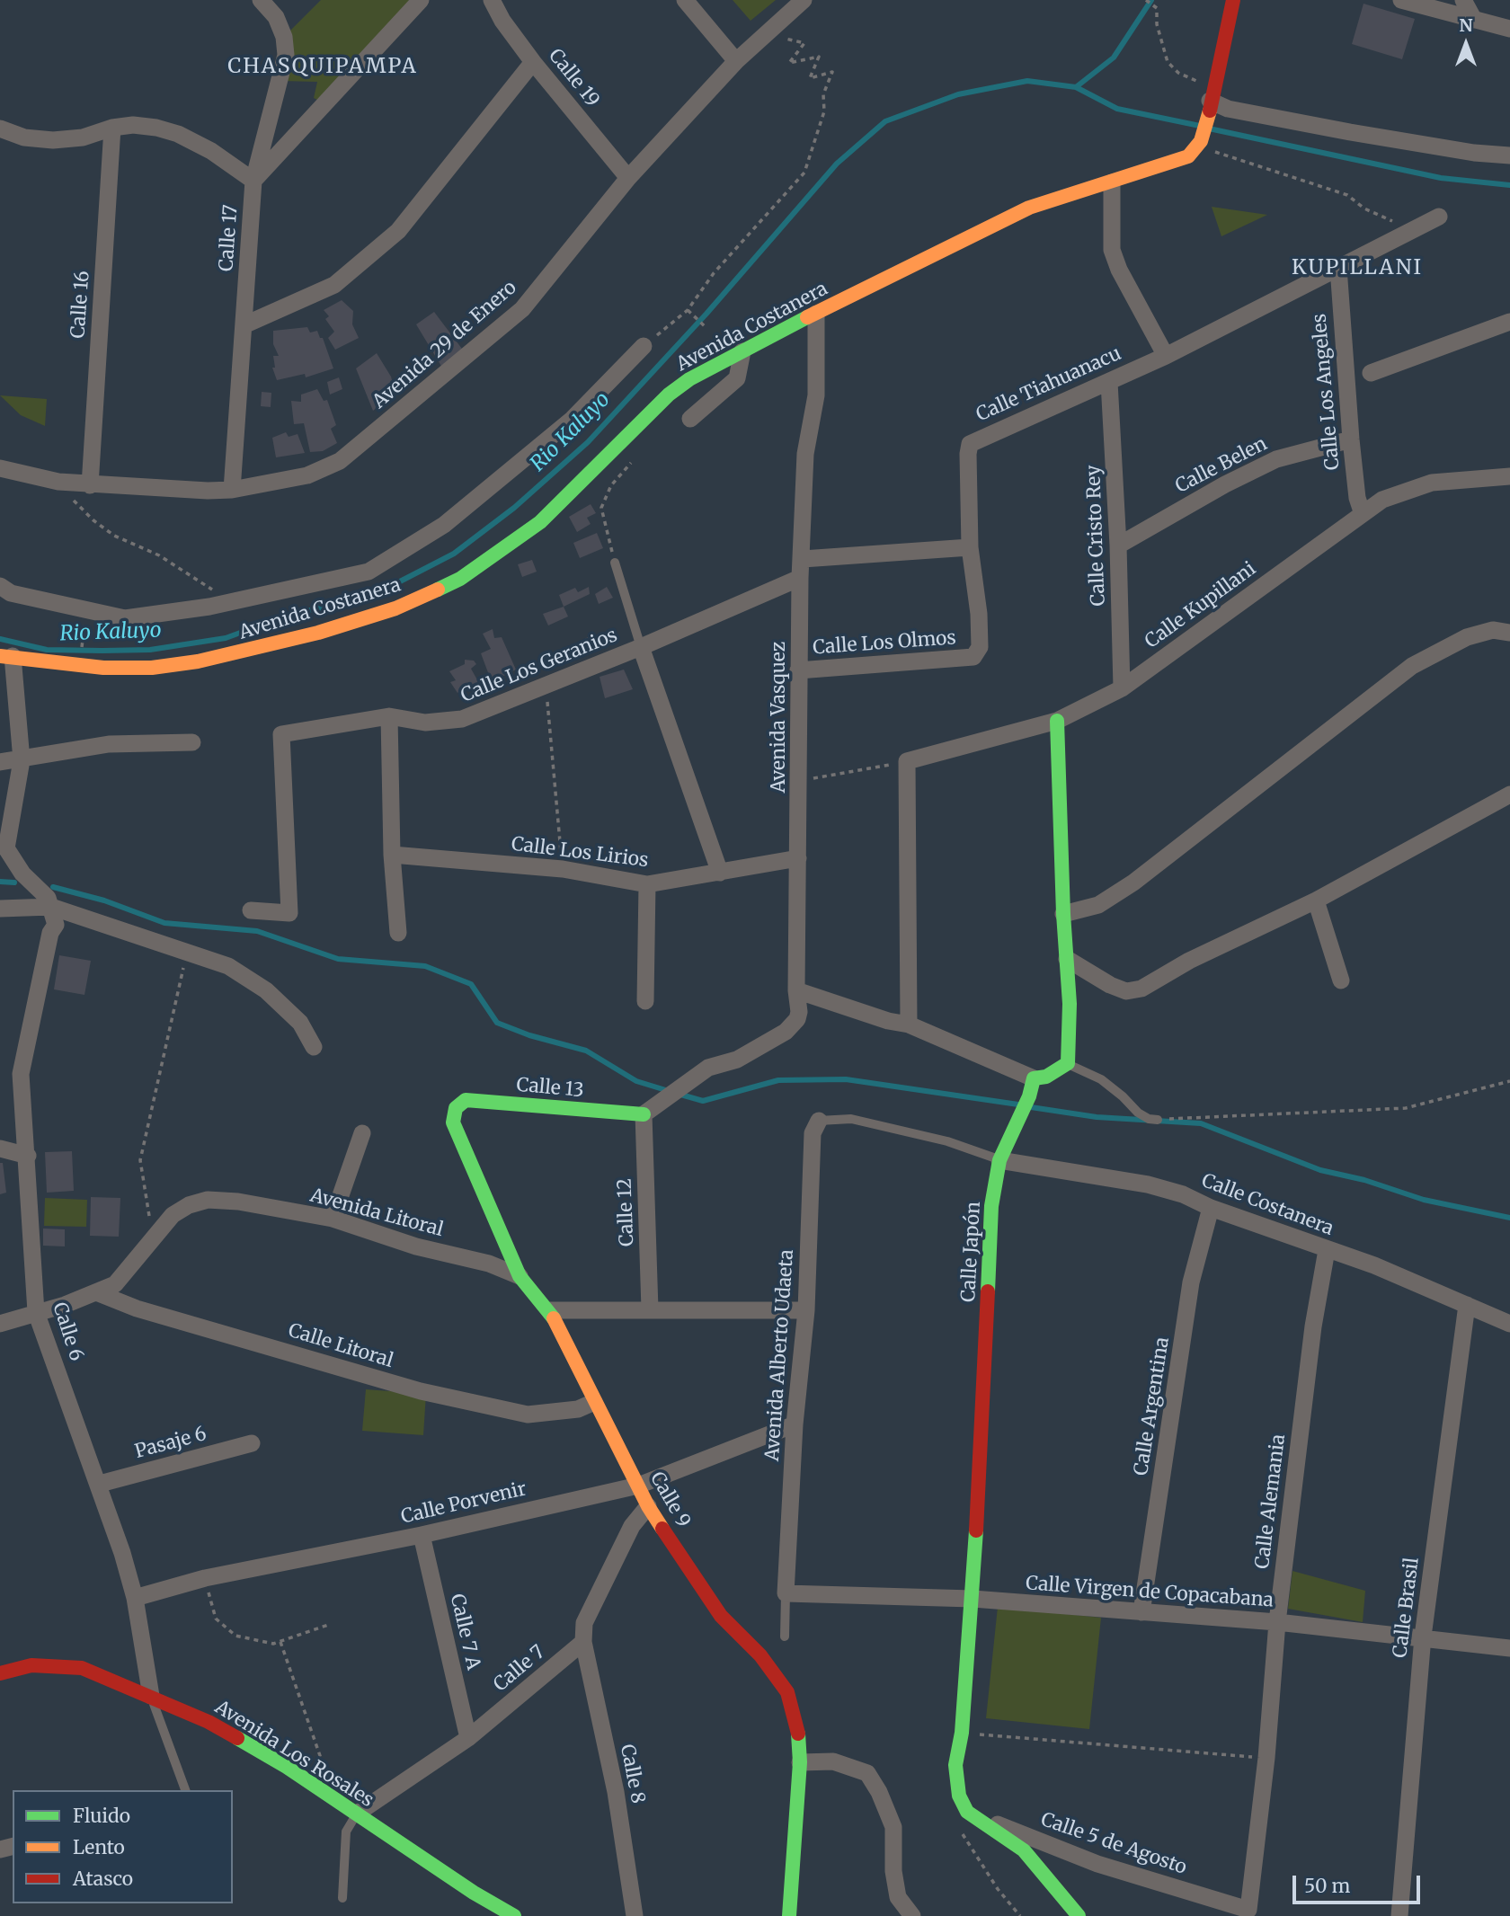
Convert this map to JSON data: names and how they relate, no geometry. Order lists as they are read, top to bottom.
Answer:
{
  "streets": {
    "street": [
      "Calle 19",
      "Calle 17",
      "Calle 16",
      "Avenida Costanera",
      "Avenida 29 de Enero",
      "Calle Tiahuanacu",
      "Calle Los Angeles",
      "Calle Belen",
      "Calle Cristo Rey",
      "Calle Kupillani",
      "Calle Los Olmos",
      "Calle Los Geranios",
      "Avenida Vasquez",
      "Calle Los Lirios",
      "Calle 13",
      "Calle Costanera",
      "Calle 12",
      "Avenida Litoral",
      "Calle Japón",
      "Calle 6",
      "Calle Litoral",
      "Avenida Alberto Udaeta",
      "Calle Argentina",
      "Pasaje 6",
      "Calle 9",
      "Calle Alemania",
      "Calle Porvenir",
      "Calle Virgen de Copacabana",
      "Calle Brasil",
      "Calle 7 A",
      "Calle 7",
      "Avenida Los Rosales",
      "Calle 8",
      "Calle 5 de Agosto"
    ]
  },
  "crossings": [
    ["Calle 19", "Avenida 29 de Enero"],
    ["Calle 17", "Avenida 29 de Enero"],
    ["Calle 16", "Avenida 29 de Enero"],
    ["Avenida Costanera", "Avenida Vasquez"],
    ["Calle Tiahuanacu", "Calle Los Angeles"],
    ["Calle Tiahuanacu", "Calle Cristo Rey"],
    ["Calle Tiahuanacu", "Calle Los Olmos"],
    ["Calle Los Angeles", "Calle Belen"],
    ["Calle Los Angeles", "Calle Kupillani"],
    ["Calle Belen", "Calle Cristo Rey"],
    ["Calle Cristo Rey", "Calle Kupillani"],
    ["Calle Los Olmos", "Avenida Vasquez"],
    ["Calle Los Geranios", "Avenida Vasquez"],
    ["Avenida Vasquez", "Calle Los Lirios"],
    ["Avenida Vasquez", "Calle 13"],
    ["Avenida Vasquez", "Calle 12"],
    ["Calle 13", "Calle 12"],
    ["Calle 13", "Calle 9"],
    ["Calle Costanera", "Calle Japón"],
    ["Calle Costanera", "Calle Argentina"],
    ["Calle Costanera", "Calle Alemania"],
    ["Calle Costanera", "Calle Brasil"],
    ["Avenida Litoral", "Calle 6"],
    ["Avenida Litoral", "Calle Litoral"],
    ["Avenida Litoral", "Calle 9"],
    ["Calle Japón", "Calle Virgen de Copacabana"],
    ["Calle Japón", "Calle 5 de Agosto"],
    ["Calle 6", "Pasaje 6"],
    ["Calle 6", "Calle Porvenir"],
    ["Calle 6", "Avenida Los Rosales"],
    ["Calle Litoral", "Calle 9"],
    ["Avenida Alberto Udaeta", "Calle Porvenir"],
    ["Avenida Alberto Udaeta", "Calle Virgen de Copacabana"],
    ["Calle Argentina", "Calle Virgen de Copacabana"],
    ["Calle 9", "Calle Porvenir"],
    ["Calle Alemania", "Calle Virgen de Copacabana"],
    ["Calle Alemania", "Calle 5 de Agosto"],
    ["Calle Porvenir", "Calle 7 A"],
    ["Calle Virgen de Copacabana", "Calle Brasil"],
    ["Calle 7 A", "Calle 7"],
    ["Calle 7", "Avenida Los Rosales"],
    ["Calle 7", "Calle 8"]
  ],
  "districts": ["CHASQUIPAMPA", "KUPILLANI"],
  "water": ["Rio Kaluyo"],
  "legend": ["Fluido", "Lento", "Atasco"],
  "scale_bar": "50 m",
  "north": "top"
}
